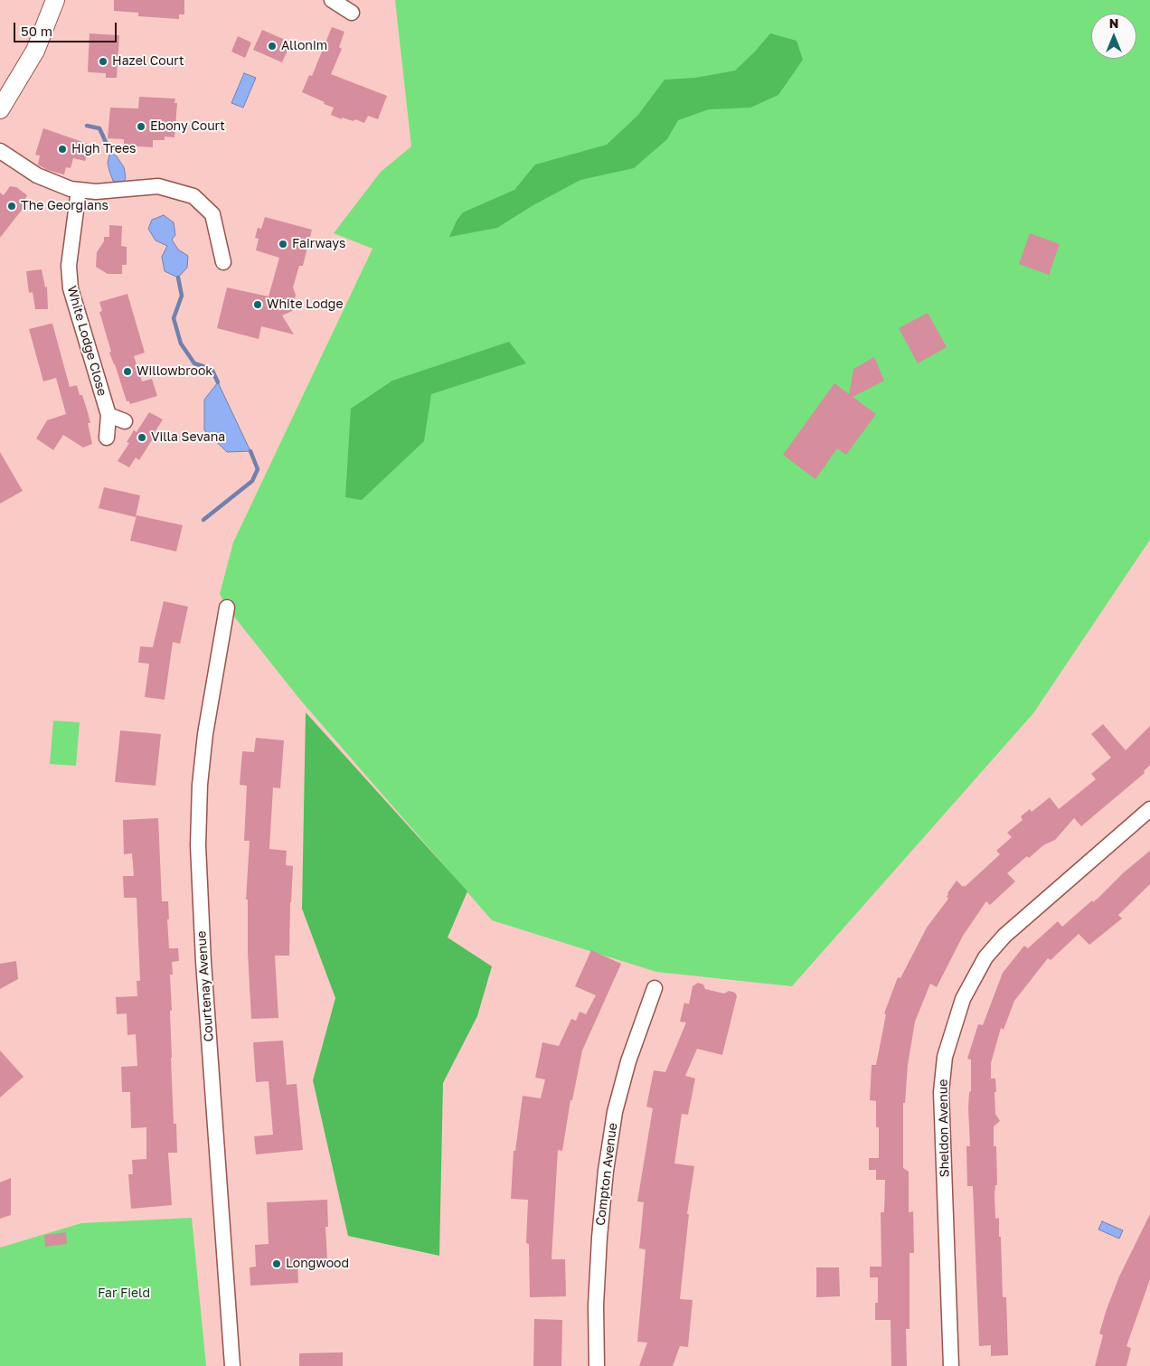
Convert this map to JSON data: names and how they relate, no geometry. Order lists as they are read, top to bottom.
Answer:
{
  "streets": {
    "street": [
      "White Lodge Close",
      "Courtenay Avenue",
      "Sheldon Avenue",
      "Compton Avenue"
    ]
  },
  "parks": ["Far Field"],
  "places": [
    "Allonim",
    "Hazel Court",
    "Ebony Court",
    "High Trees",
    "The Georgians",
    "Fairways",
    "White Lodge",
    "Willowbrook",
    "Villa Sevana",
    "Longwood"
  ],
  "scale_bar": "50 m",
  "north": "top"
}
